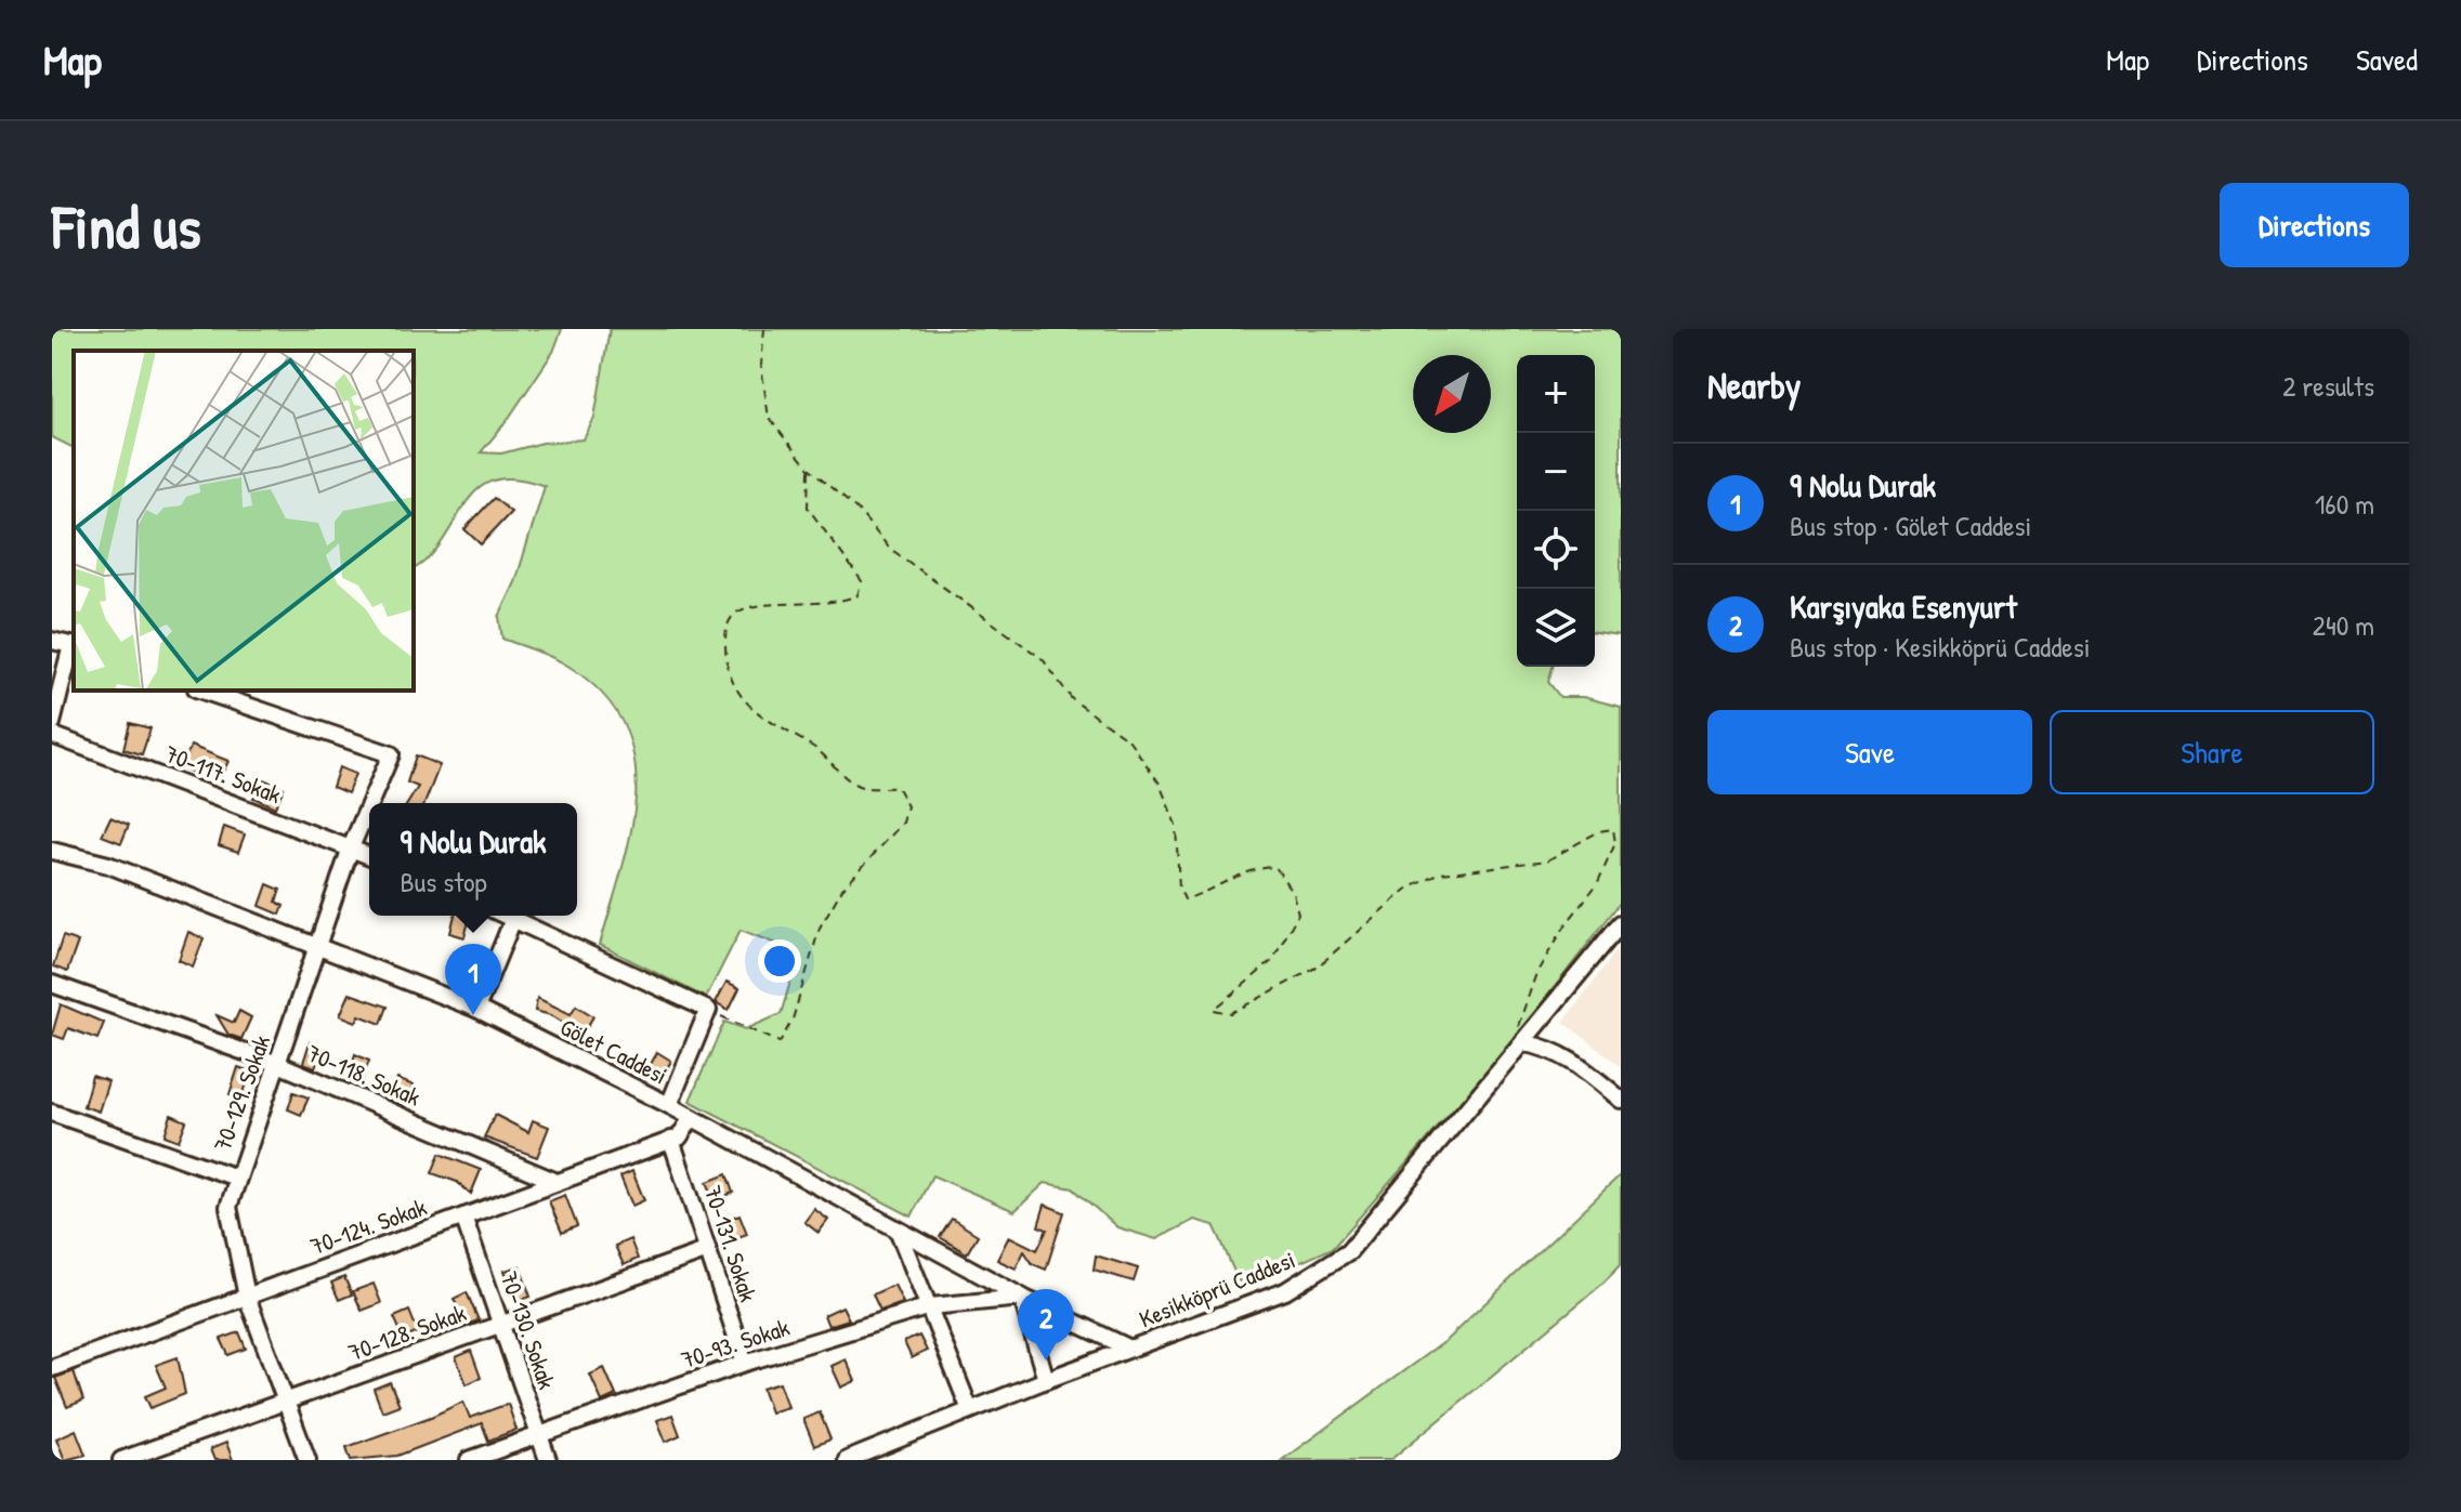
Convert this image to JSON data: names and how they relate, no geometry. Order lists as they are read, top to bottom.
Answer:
{
  "streets": {
    "street": [
      "70-117. Sokak",
      "Gölet Caddesi",
      "70-118. Sokak",
      "70-129. Sokak",
      "70-124. Sokak",
      "70-131. Sokak",
      "Kesikköprü Caddesi",
      "70-130. Sokak",
      "70-128. Sokak",
      "70-93. Sokak"
    ]
  },
  "crossings": [
    ["70-117. Sokak", "70-129. Sokak"],
    ["Gölet Caddesi", "70-129. Sokak"],
    ["Gölet Caddesi", "70-124. Sokak"],
    ["Gölet Caddesi", "Kesikköprü Caddesi"],
    ["Gölet Caddesi", "70-93. Sokak"],
    ["70-118. Sokak", "70-129. Sokak"],
    ["70-118. Sokak", "70-124. Sokak"],
    ["70-129. Sokak", "70-124. Sokak"],
    ["70-129. Sokak", "70-128. Sokak"],
    ["70-124. Sokak", "70-131. Sokak"],
    ["70-124. Sokak", "70-130. Sokak"],
    ["70-131. Sokak", "70-128. Sokak"],
    ["70-131. Sokak", "70-93. Sokak"],
    ["70-130. Sokak", "70-128. Sokak"],
    ["70-130. Sokak", "70-93. Sokak"]
  ],
  "north": "bottom left",
  "page": {
    "header": "Map",
    "nav": ["Map", "Directions", "Saved"],
    "buttons": [
      "Directions",
      ["Save", "Share"]
    ],
    "title": "Find us",
    "heading": ["Nearby", "2 results"],
    "map_buttons": ["+", "−"],
    "list": [
      {
        "mark": "1",
        "name": "9 Nolu Durak",
        "note": "Bus stop · Gölet Caddesi",
        "value": "160 m"
      },
      {
        "mark": "2",
        "name": "Karşıyaka Esenyurt",
        "note": "Bus stop · Kesikköprü Caddesi",
        "value": "240 m"
      }
    ],
    "popup": ["9 Nolu Durak", "Bus stop"],
    "pins": ["1", "2"]
  }
}
